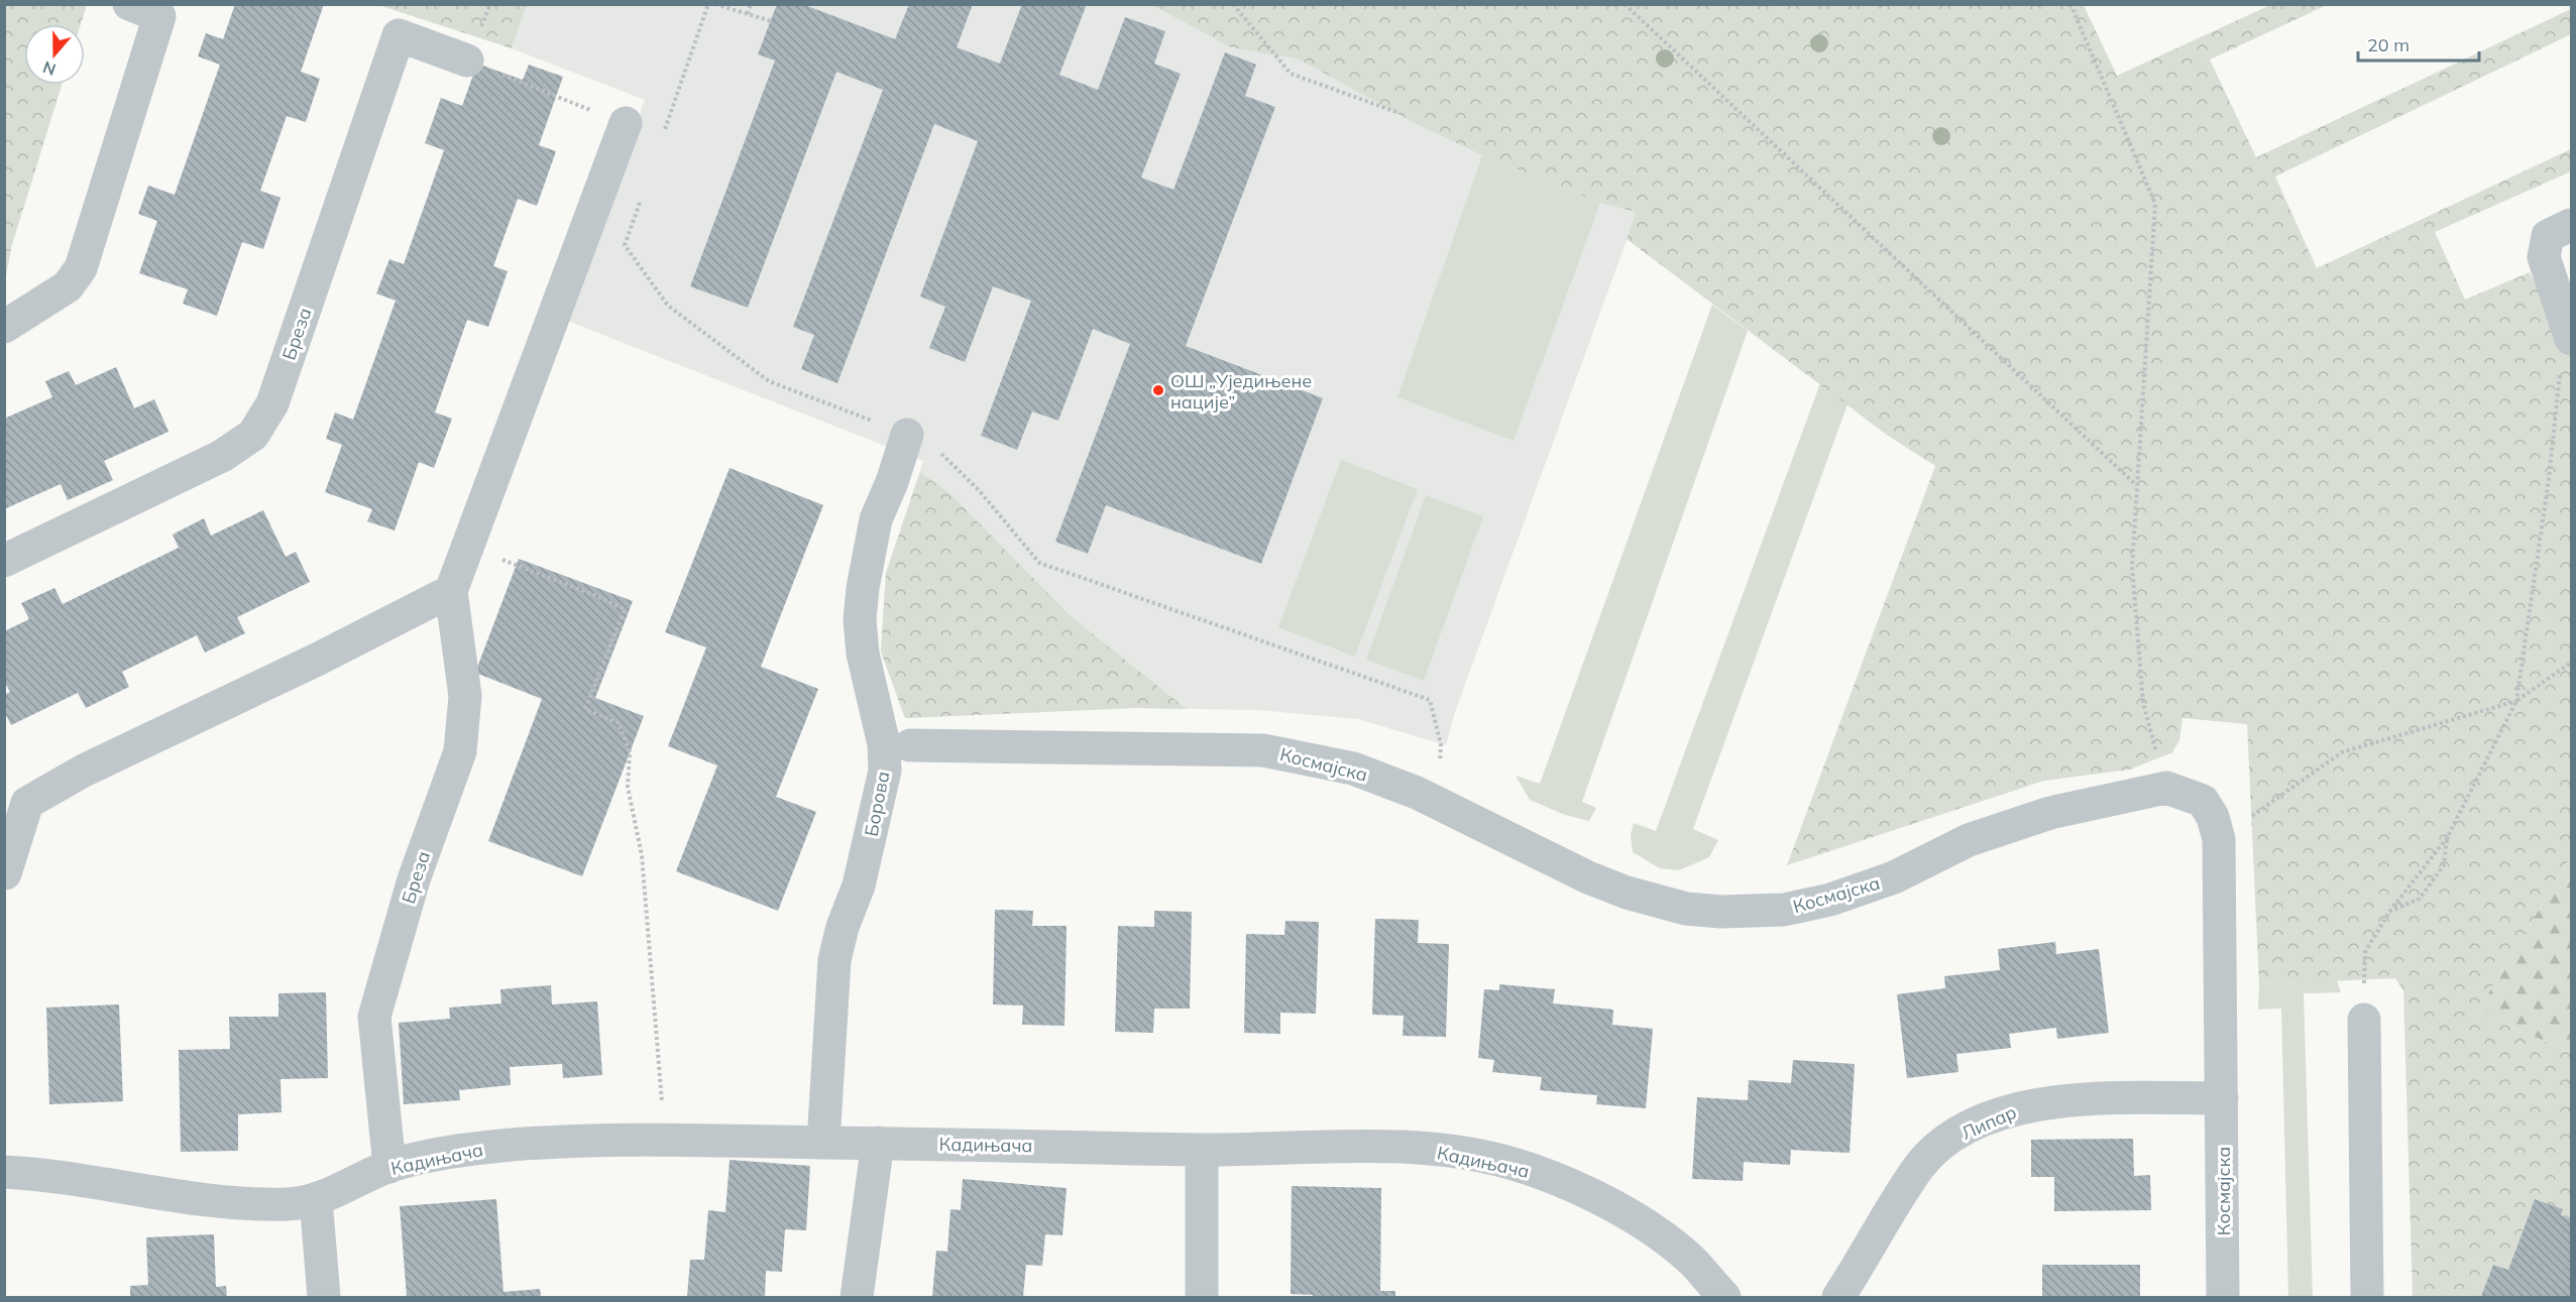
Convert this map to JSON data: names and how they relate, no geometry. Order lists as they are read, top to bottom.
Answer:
{
  "streets": {
    "street": [
      "Бреза",
      "Космајска",
      "Борова",
      "Липар",
      "Кадињача"
    ]
  },
  "crossings": [
    ["Бреза", "Кадињача"],
    ["Космајска", "Липар"],
    ["Борова", "Кадињача"]
  ],
  "places": ["ОШ „Уједињене нације”"],
  "scale_bar": "20 m",
  "north": "bottom"
}
